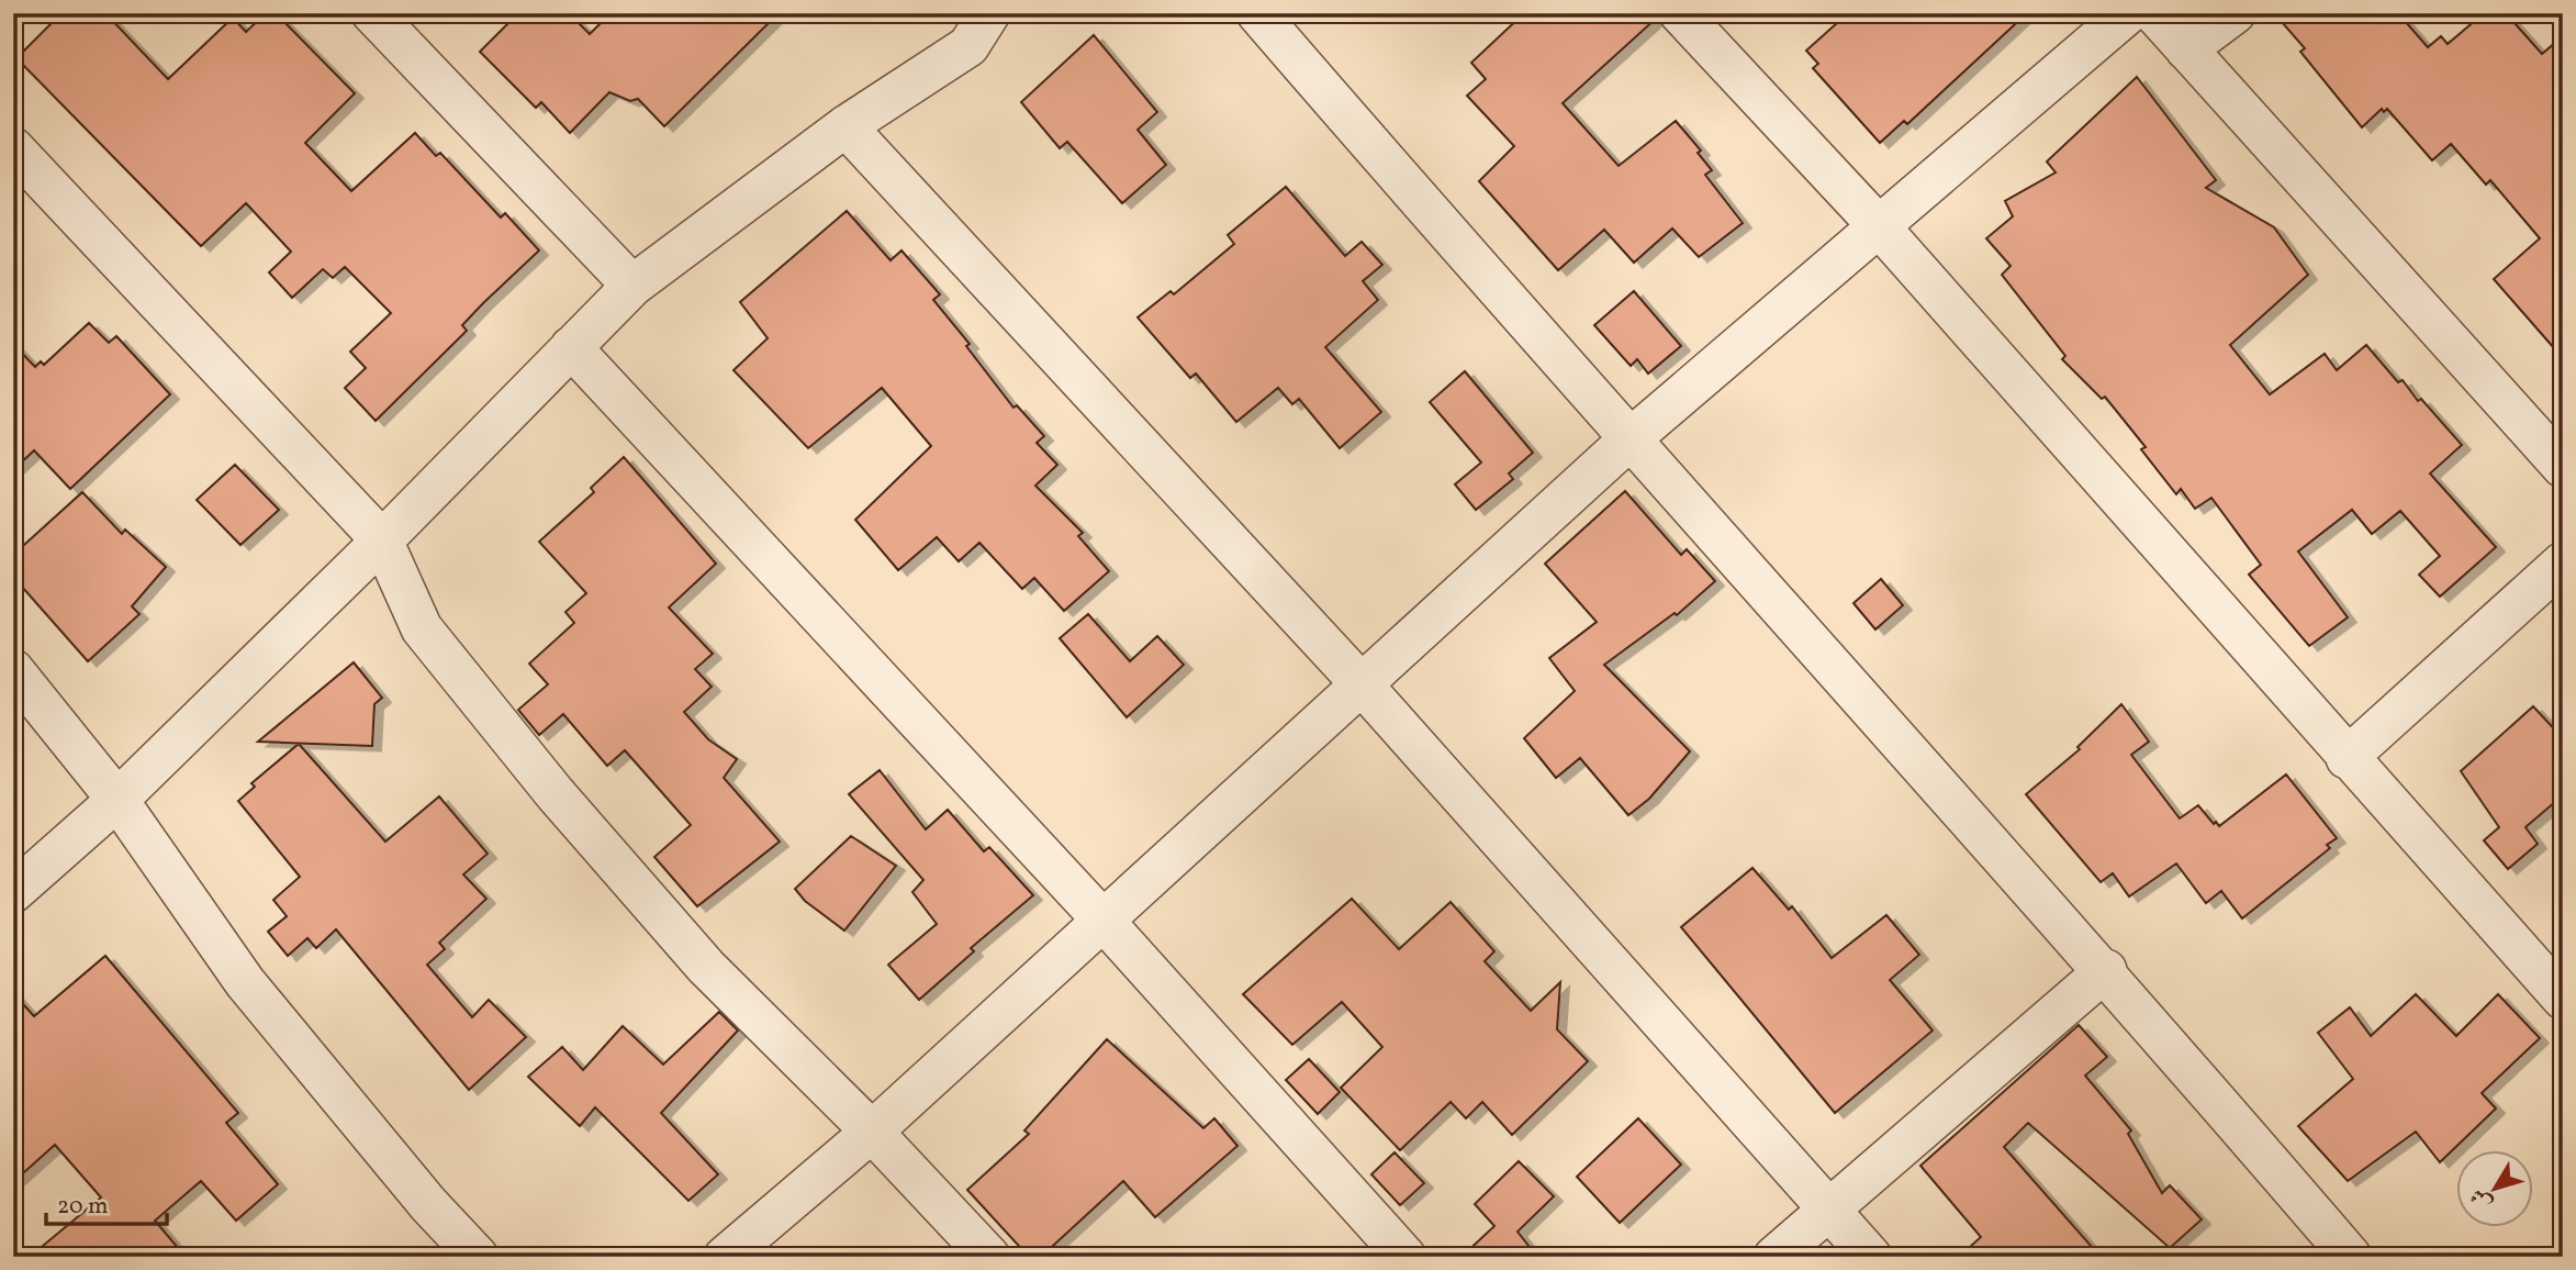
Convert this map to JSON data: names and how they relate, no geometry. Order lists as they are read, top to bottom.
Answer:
{
  "scale_bar": "20 m",
  "north": "bottom left"
}
